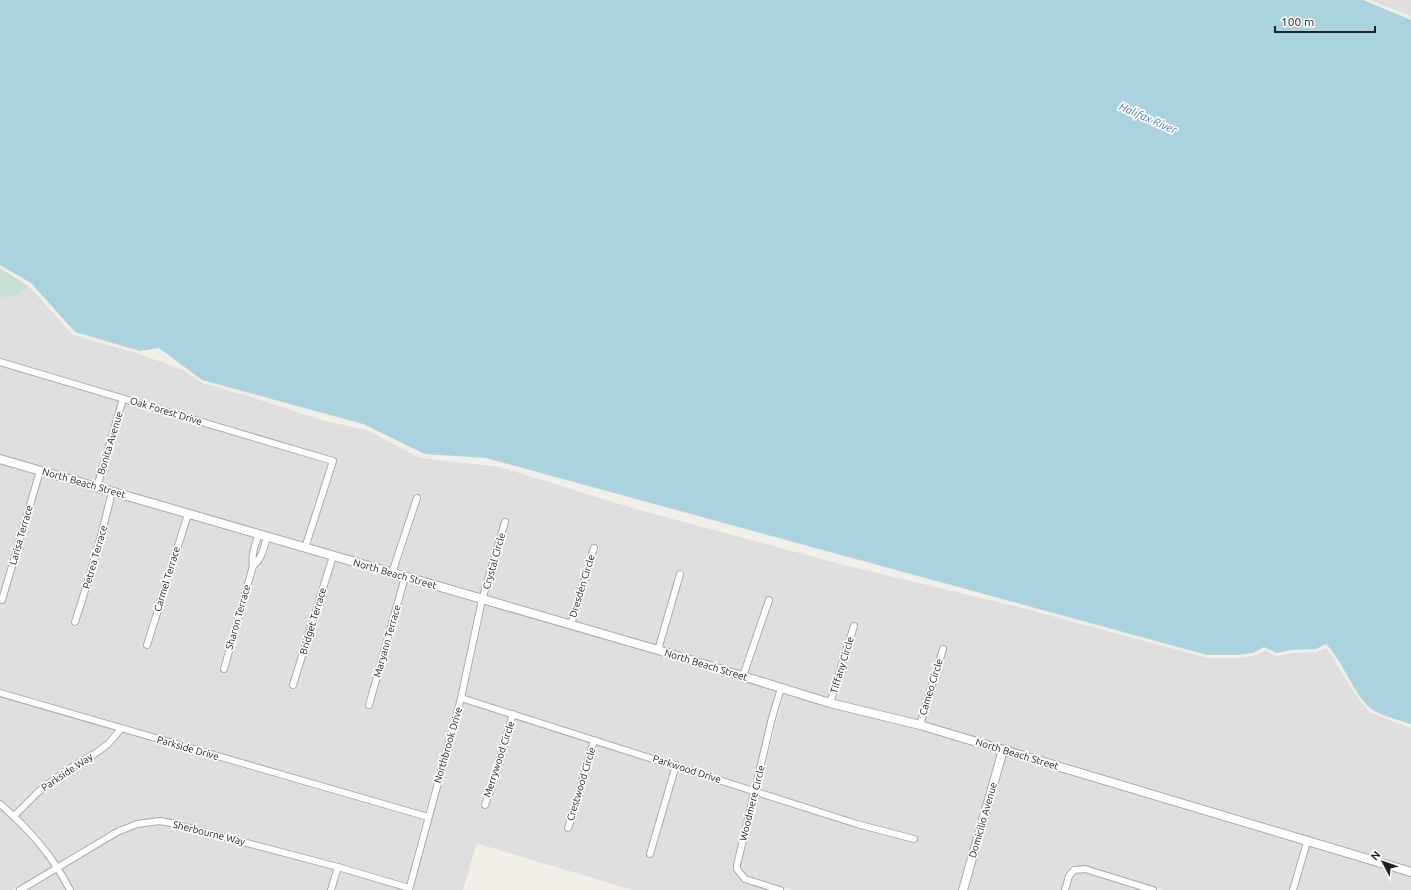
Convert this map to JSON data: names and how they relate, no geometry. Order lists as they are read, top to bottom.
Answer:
{
  "streets": {
    "street": [
      "Oak Forest Drive",
      "Bonita Avenue",
      "North Beach Street",
      "Larisa Terrace",
      "Petrea Terrace",
      "Crystal Circle",
      "Carmel Terrace",
      "Dresden Circle",
      "Sharon Terrace",
      "Bridget Terrace",
      "Maryann Terrace",
      "Tiffany Circle",
      "Cameo Circle",
      "Northbrook Drive",
      "Parkside Drive",
      "Merrywood Circle",
      "Parkwood Drive",
      "Parkside Way",
      "Crestwood Circle",
      "Woodmere Circle",
      "Domicilio Avenue",
      "Sherbourne Way"
    ]
  },
  "crossings": [
    ["Oak Forest Drive", "Bonita Avenue"],
    ["Oak Forest Drive", "North Beach Street"],
    ["Bonita Avenue", "North Beach Street"],
    ["North Beach Street", "Larisa Terrace"],
    ["North Beach Street", "Petrea Terrace"],
    ["North Beach Street", "Crystal Circle"],
    ["North Beach Street", "Carmel Terrace"],
    ["North Beach Street", "Dresden Circle"],
    ["North Beach Street", "Sharon Terrace"],
    ["North Beach Street", "Bridget Terrace"],
    ["North Beach Street", "Maryann Terrace"],
    ["North Beach Street", "Tiffany Circle"],
    ["North Beach Street", "Cameo Circle"],
    ["North Beach Street", "Northbrook Drive"],
    ["North Beach Street", "Woodmere Circle"],
    ["North Beach Street", "Domicilio Avenue"],
    ["Crystal Circle", "Northbrook Drive"],
    ["Northbrook Drive", "Parkside Drive"],
    ["Northbrook Drive", "Parkwood Drive"],
    ["Northbrook Drive", "Sherbourne Way"],
    ["Parkside Drive", "Parkside Way"],
    ["Merrywood Circle", "Parkwood Drive"],
    ["Parkwood Drive", "Crestwood Circle"],
    ["Parkwood Drive", "Woodmere Circle"]
  ],
  "water": ["Halifax River"],
  "scale_bar": "100 m",
  "north": "top left"
}
